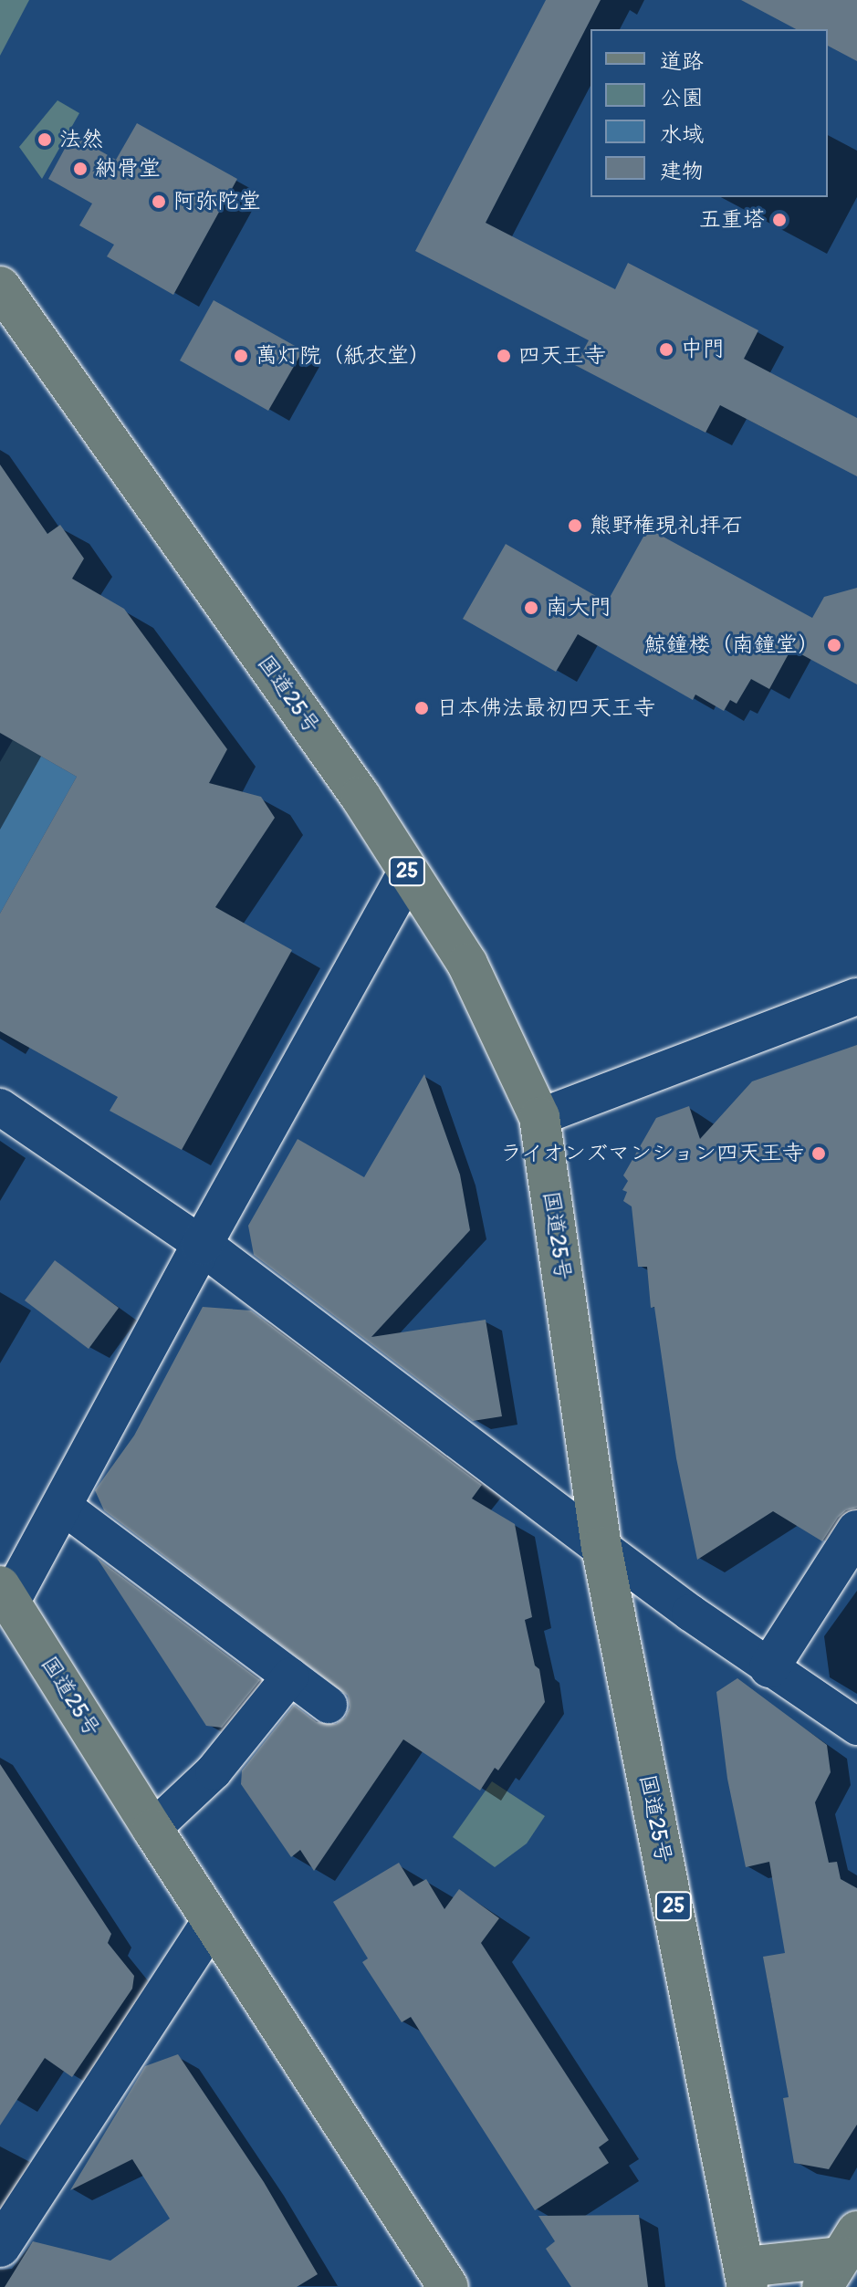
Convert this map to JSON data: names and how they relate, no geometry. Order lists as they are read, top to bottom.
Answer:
{
  "streets": {
    "highway": ["国道25号", "25"]
  },
  "places": [
    "法然",
    "納骨堂",
    "阿弥陀堂",
    "五重塔",
    "中門",
    "萬灯院（紙衣堂）",
    "四天王寺",
    "熊野権現礼拝石",
    "南大門",
    "鯨鐘楼（南鐘堂）",
    "日本佛法最初四天王寺",
    "ライオンズマンション四天王寺"
  ],
  "legend": [
    "道路",
    "公園",
    "水域",
    "建物"
  ]
}
